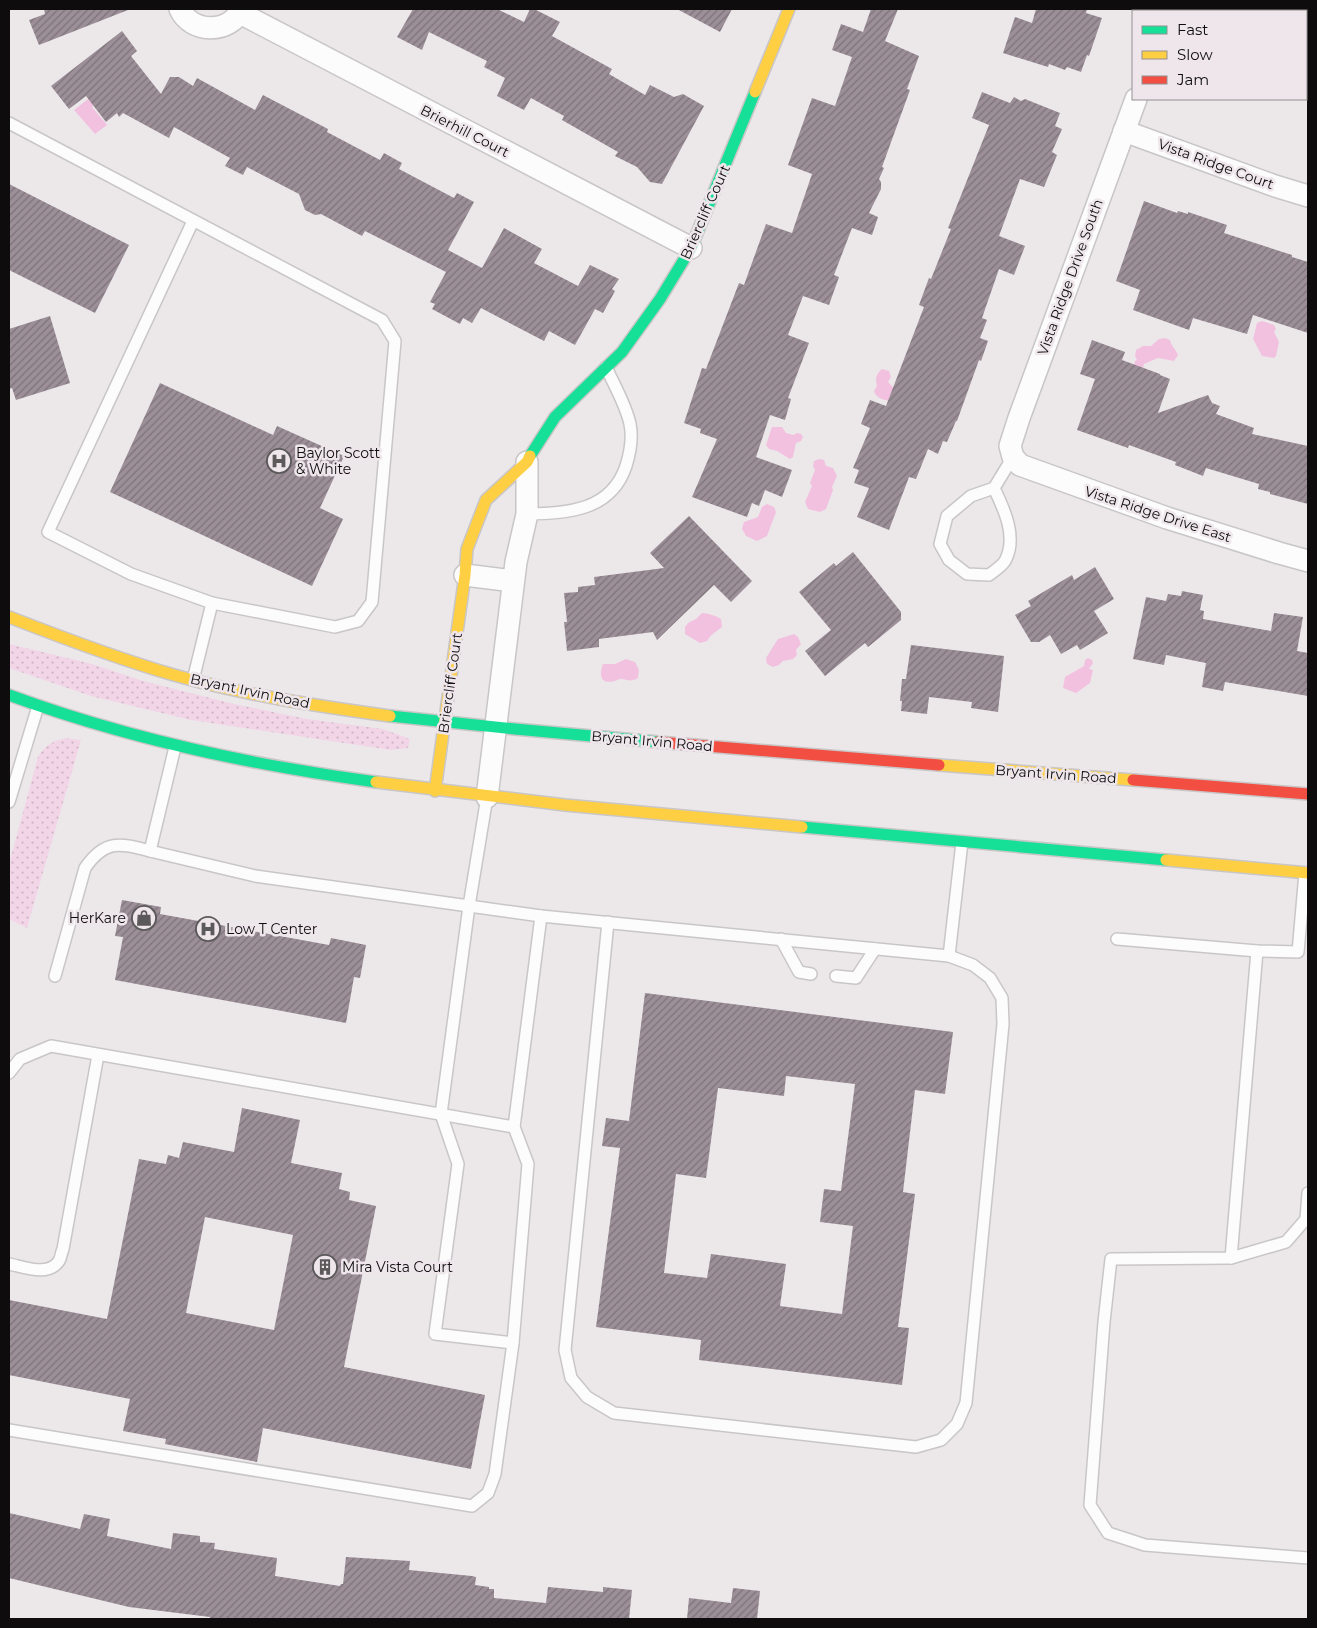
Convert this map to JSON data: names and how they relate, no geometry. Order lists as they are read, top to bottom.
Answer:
{
  "streets": {
    "main road": ["Briercliff Court", "Bryant Irvin Road"],
    "street": [
      "Brierhill Court",
      "Vista Ridge Court",
      "Vista Ridge Drive South",
      "Vista Ridge Drive East"
    ]
  },
  "crossings": [
    ["Brierhill Court", "Briercliff Court"],
    ["Vista Ridge Court", "Vista Ridge Drive South"],
    ["Briercliff Court", "Bryant Irvin Road"],
    ["Vista Ridge Drive South", "Vista Ridge Drive East"]
  ],
  "places": {
    "hospital": ["Baylor Scott & White", "Low T Center"],
    "shop": ["HerKare"],
    "building": ["Mira Vista Court"]
  },
  "legend": ["Fast", "Slow", "Jam"]
}
